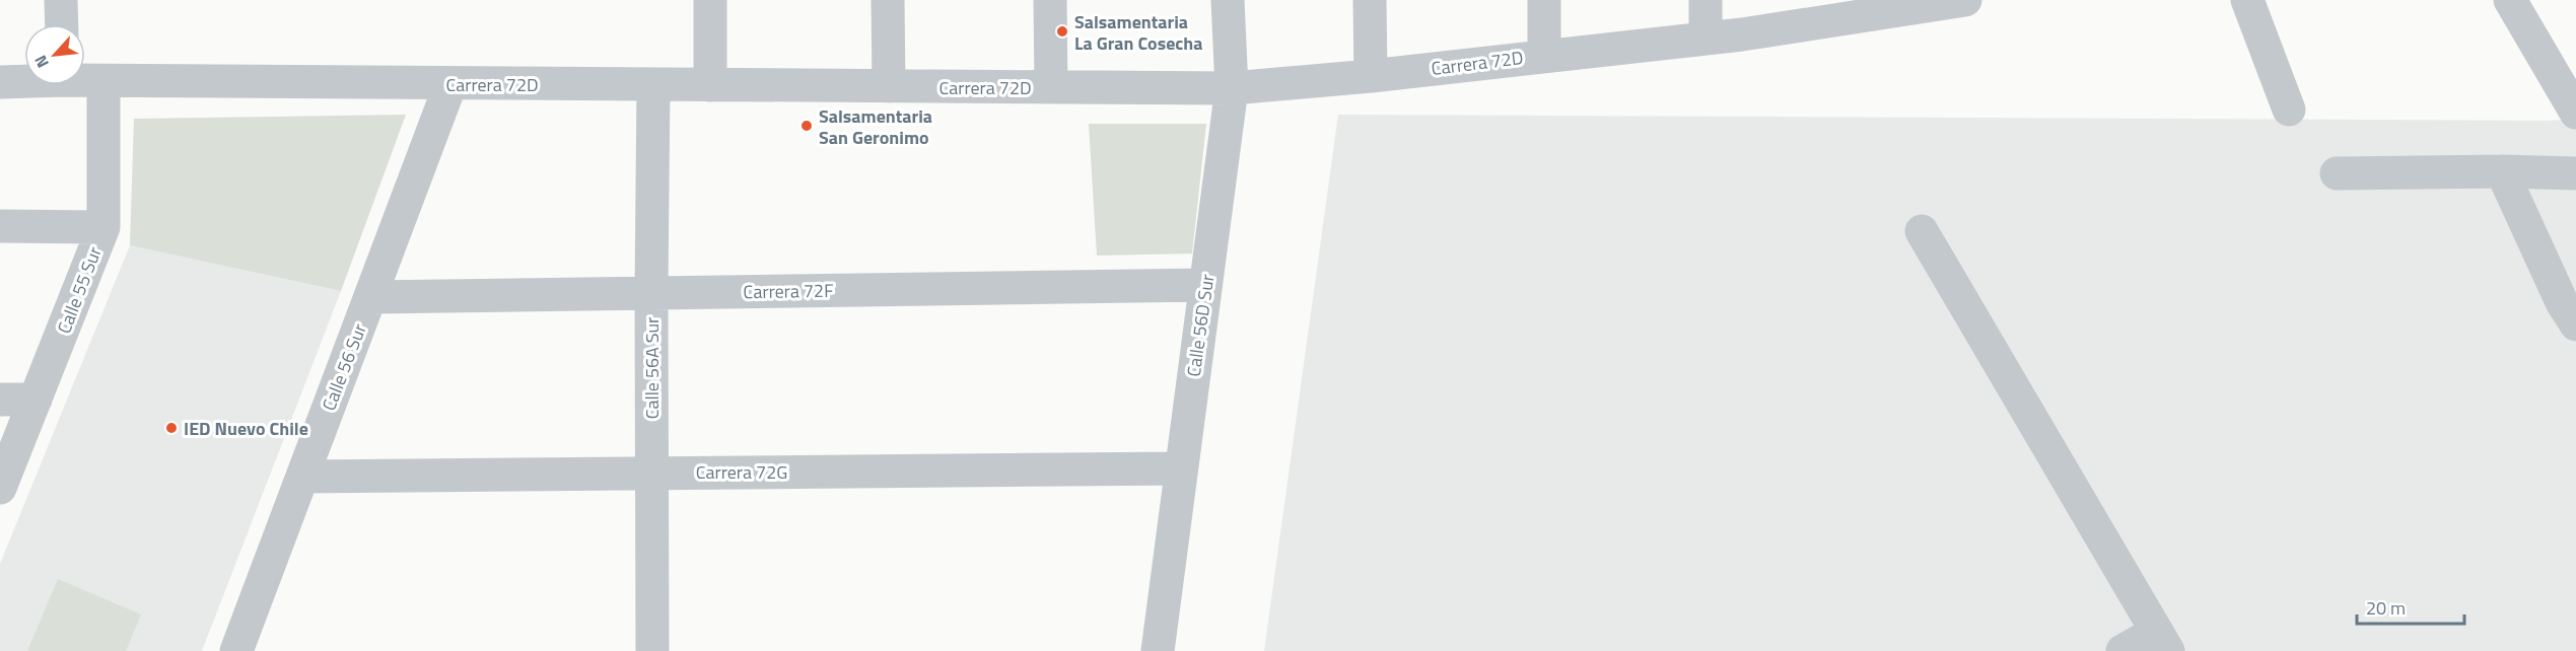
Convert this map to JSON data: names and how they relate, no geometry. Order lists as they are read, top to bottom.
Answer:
{
  "streets": {
    "street": [
      "Carrera 72D",
      "Calle 55 Sur",
      "Carrera 72F",
      "Calle 56D Sur",
      "Calle 56 Sur",
      "Calle 56A Sur",
      "Carrera 72G"
    ]
  },
  "crossings": [
    ["Carrera 72D", "Calle 55 Sur"],
    ["Carrera 72D", "Calle 56D Sur"],
    ["Carrera 72D", "Calle 56 Sur"],
    ["Carrera 72D", "Calle 56A Sur"],
    ["Carrera 72F", "Calle 56D Sur"],
    ["Carrera 72F", "Calle 56 Sur"],
    ["Carrera 72F", "Calle 56A Sur"],
    ["Calle 56D Sur", "Carrera 72G"],
    ["Calle 56 Sur", "Carrera 72G"],
    ["Calle 56A Sur", "Carrera 72G"]
  ],
  "places": ["Salsamentaria La Gran Cosecha", "Salsamentaria San Geronimo", "IED Nuevo Chile"],
  "scale_bar": "20 m",
  "north": "bottom left"
}
